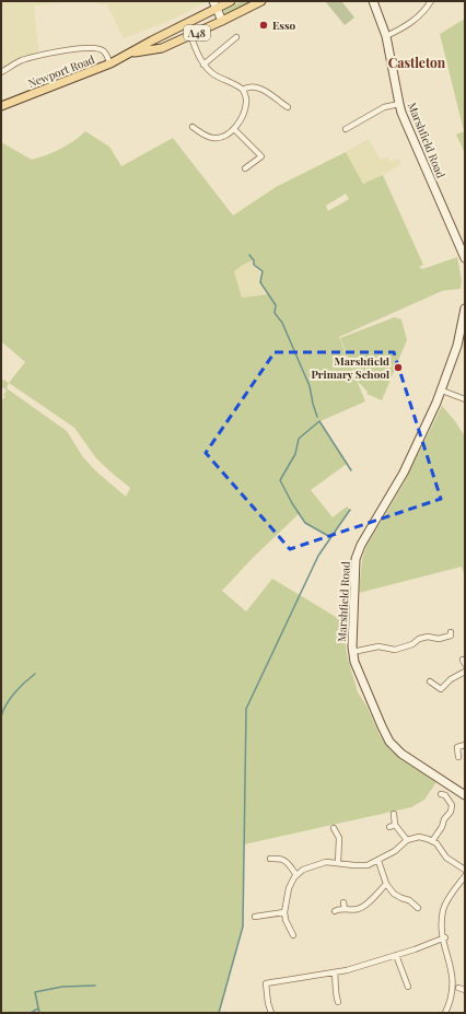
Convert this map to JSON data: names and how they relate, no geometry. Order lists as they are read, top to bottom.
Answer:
{
  "streets": {
    "main road": ["A48", "Newport Road"],
    "street": ["Marshfield Road"]
  },
  "districts": ["Castleton"],
  "places": ["Esso", "Marshfield Primary School"]
}
